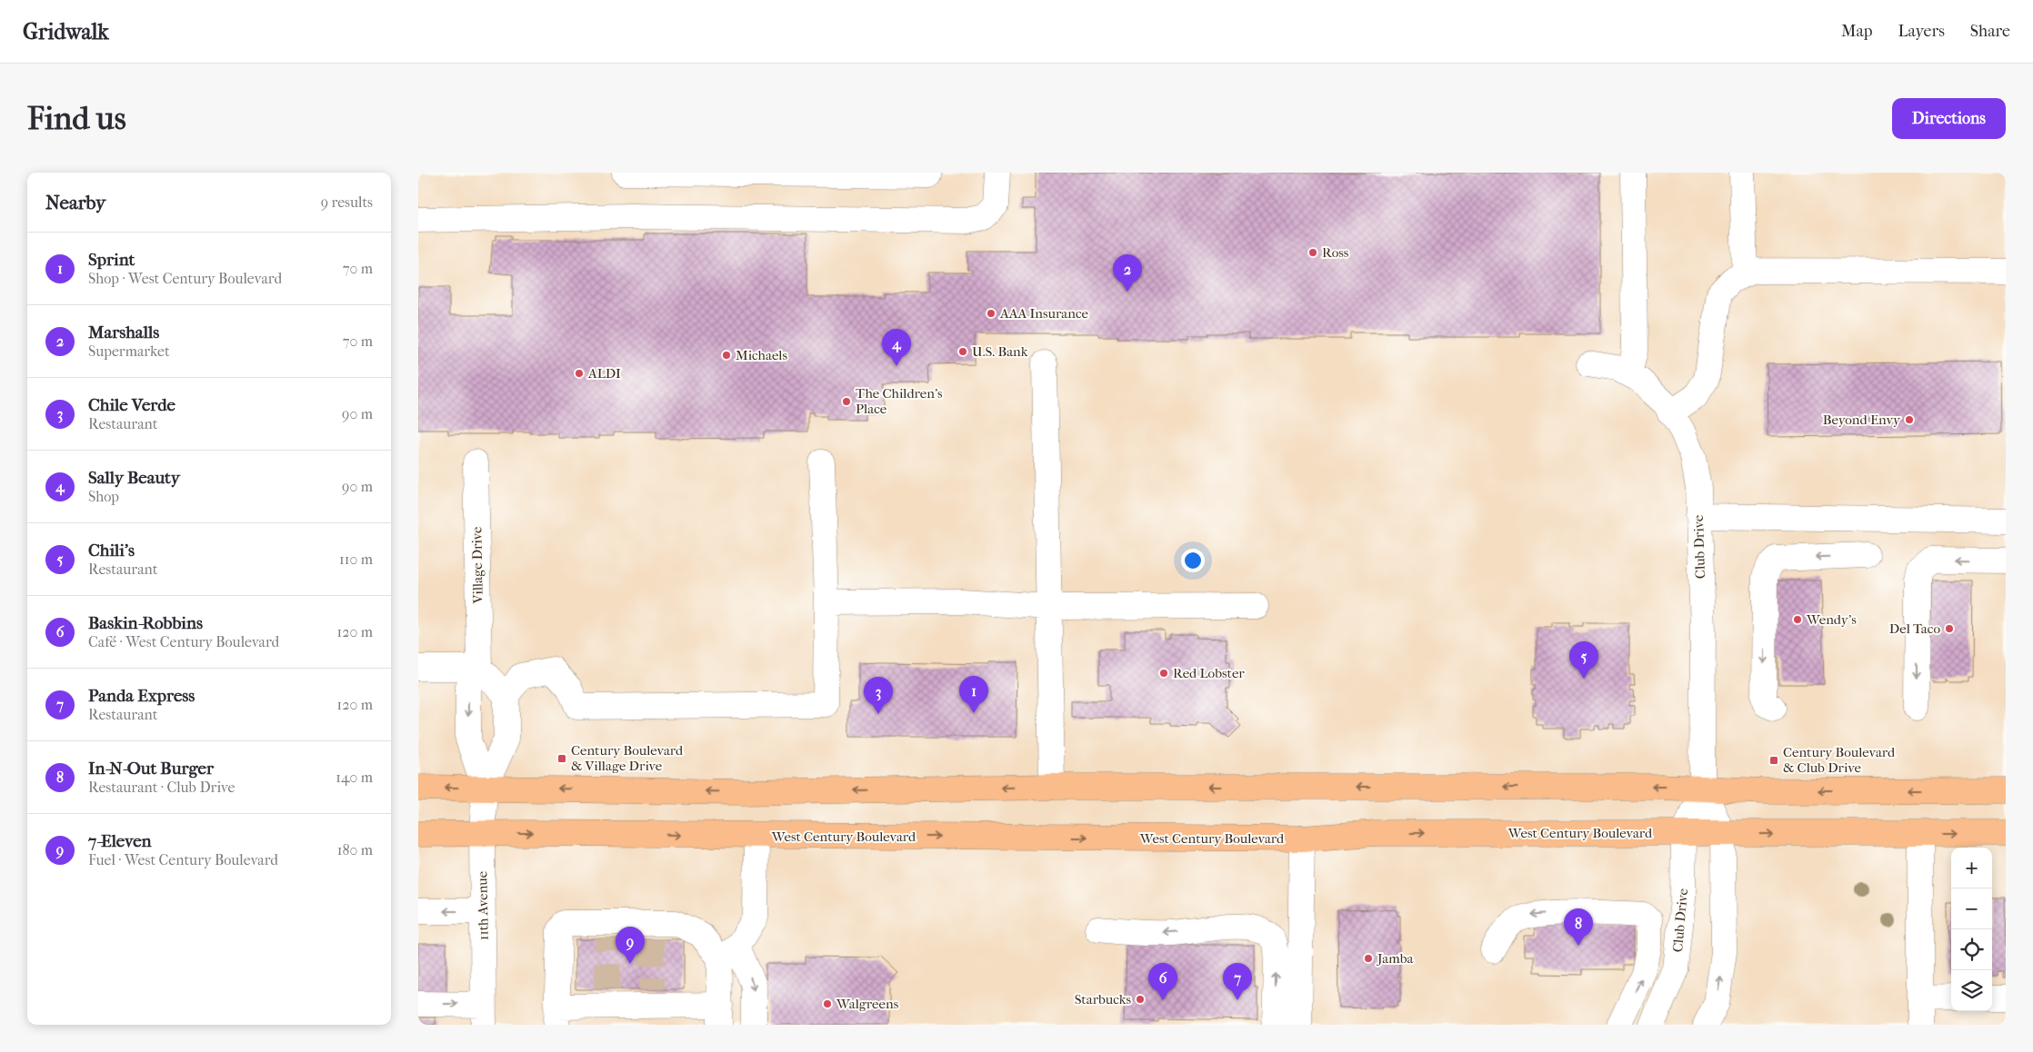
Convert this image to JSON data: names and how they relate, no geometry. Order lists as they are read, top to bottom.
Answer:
{
  "streets": {
    "main road": ["West Century Boulevard"],
    "street": ["Club Drive", "Village Drive", "11th Avenue"]
  },
  "crossings": [
    ["Club Drive", "West Century Boulevard"],
    ["West Century Boulevard", "11th Avenue"]
  ],
  "places": {
    "other": [
      "Ross",
      "AAA Insurance",
      "U.S. Bank",
      "Michaels",
      "ALDI",
      "The Children's Place",
      "Beyond Envy",
      "Wendy's",
      "Del Taco",
      "Red Lobster",
      "Jamba",
      "Starbucks",
      "Walgreens"
    ],
    "transit": ["Century Boulevard & Village Drive", "Century Boulevard & Club Drive"]
  },
  "page": {
    "header": "Gridwalk",
    "nav": ["Map", "Layers", "Share"],
    "buttons": "Directions",
    "title": "Find us",
    "heading": ["Nearby", "9 results"],
    "list": [
      {
        "mark": "1",
        "name": "Sprint",
        "note": "Shop · West Century Boulevard",
        "value": "70 m"
      },
      {
        "mark": "2",
        "name": "Marshalls",
        "note": "Supermarket",
        "value": "70 m"
      },
      {
        "mark": "3",
        "name": "Chile Verde",
        "note": "Restaurant",
        "value": "90 m"
      },
      {
        "mark": "4",
        "name": "Sally Beauty",
        "note": "Shop",
        "value": "90 m"
      },
      {
        "mark": "5",
        "name": "Chili's",
        "note": "Restaurant",
        "value": "110 m"
      },
      {
        "mark": "6",
        "name": "Baskin-Robbins",
        "note": "Café · West Century Boulevard",
        "value": "120 m"
      },
      {
        "mark": "7",
        "name": "Panda Express",
        "note": "Restaurant",
        "value": "120 m"
      },
      {
        "mark": "8",
        "name": "In-N-Out Burger",
        "note": "Restaurant · Club Drive",
        "value": "140 m"
      },
      {
        "mark": "9",
        "name": "7-Eleven",
        "note": "Fuel · West Century Boulevard",
        "value": "180 m"
      }
    ],
    "pins": [
      "2",
      "4",
      "5",
      "1",
      "3",
      "8",
      "9",
      "6",
      "7"
    ],
    "map_buttons": ["+", "−"]
  }
}
